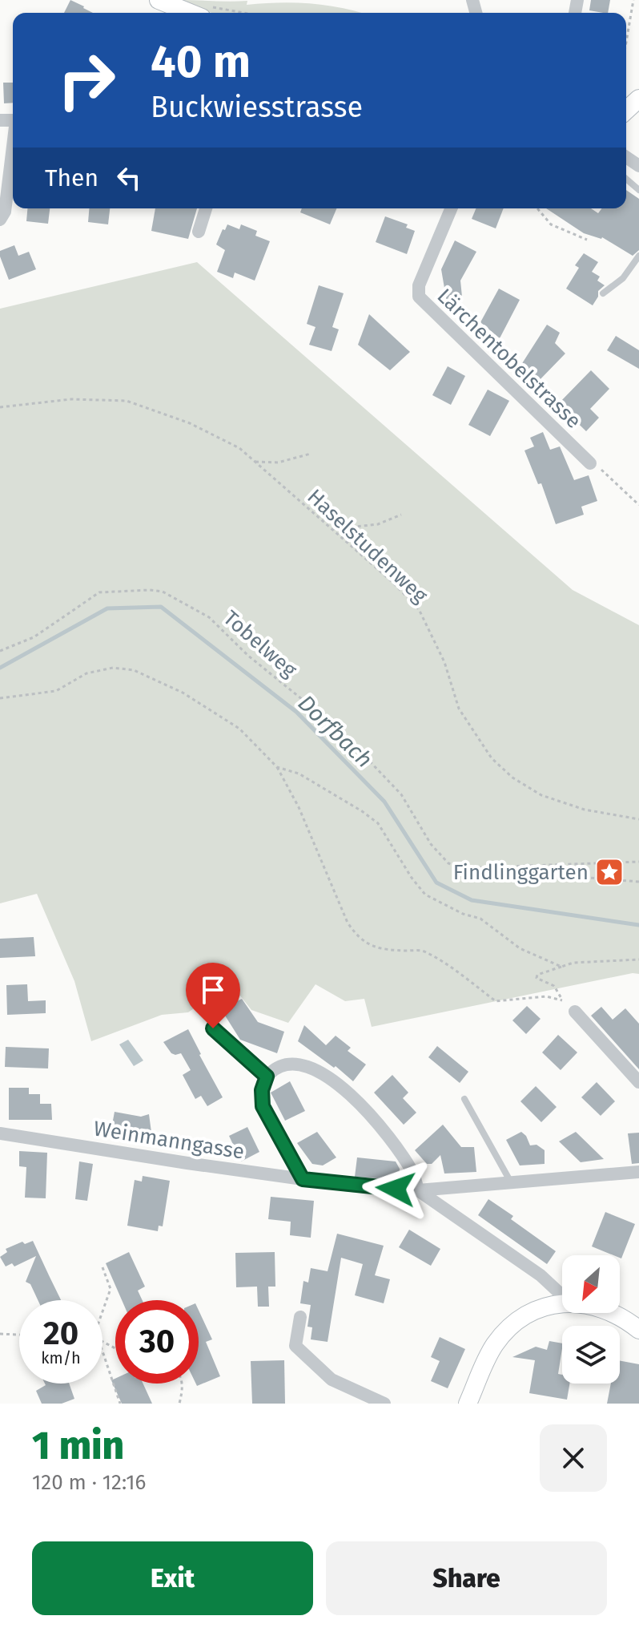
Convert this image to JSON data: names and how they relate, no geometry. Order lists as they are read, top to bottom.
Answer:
{
  "streets": {
    "street": ["Lärchentobelstrasse", "Weinmanngasse"],
    "path": ["Haselstudenweg", "Tobelweg"]
  },
  "water": ["Dorfbach"],
  "places": {
    "place": ["Findlinggarten"]
  },
  "north": "bottom left",
  "page": {
    "turn": ["40 m", "Buckwiesstrasse"],
    "then": "Then",
    "speed": "20 km/h",
    "limit": "30",
    "heading": ["1 min", "120 m · 12:16"],
    "buttons": ["Exit", "Share"]
  }
}
